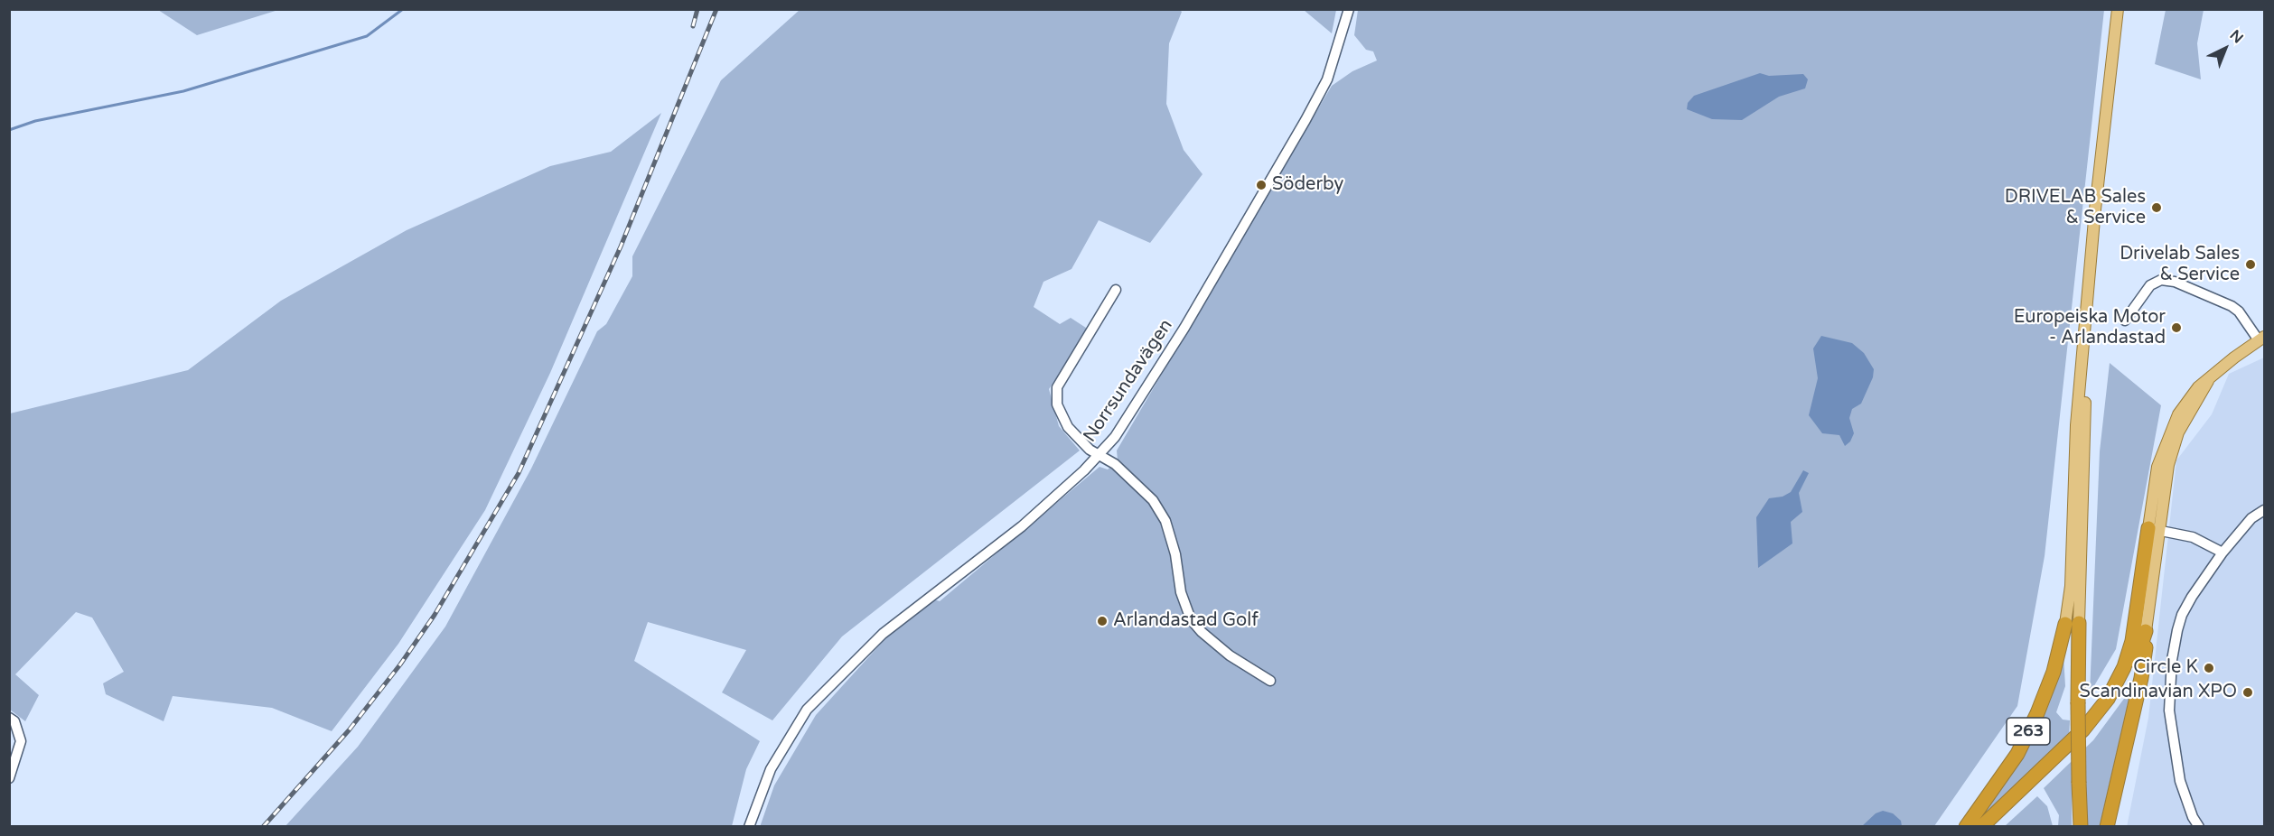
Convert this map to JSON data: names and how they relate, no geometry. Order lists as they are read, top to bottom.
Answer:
{
  "streets": {
    "highway": ["263"],
    "street": ["Norrsundavägen"]
  },
  "places": [
    "Söderby",
    "DRIVELAB Sales & Service",
    "Drivelab Sales & Service",
    "Europeiska Motor - Arlandastad",
    "Arlandastad Golf",
    "Circle K",
    "Scandinavian XPO"
  ],
  "north": "top right"
}
